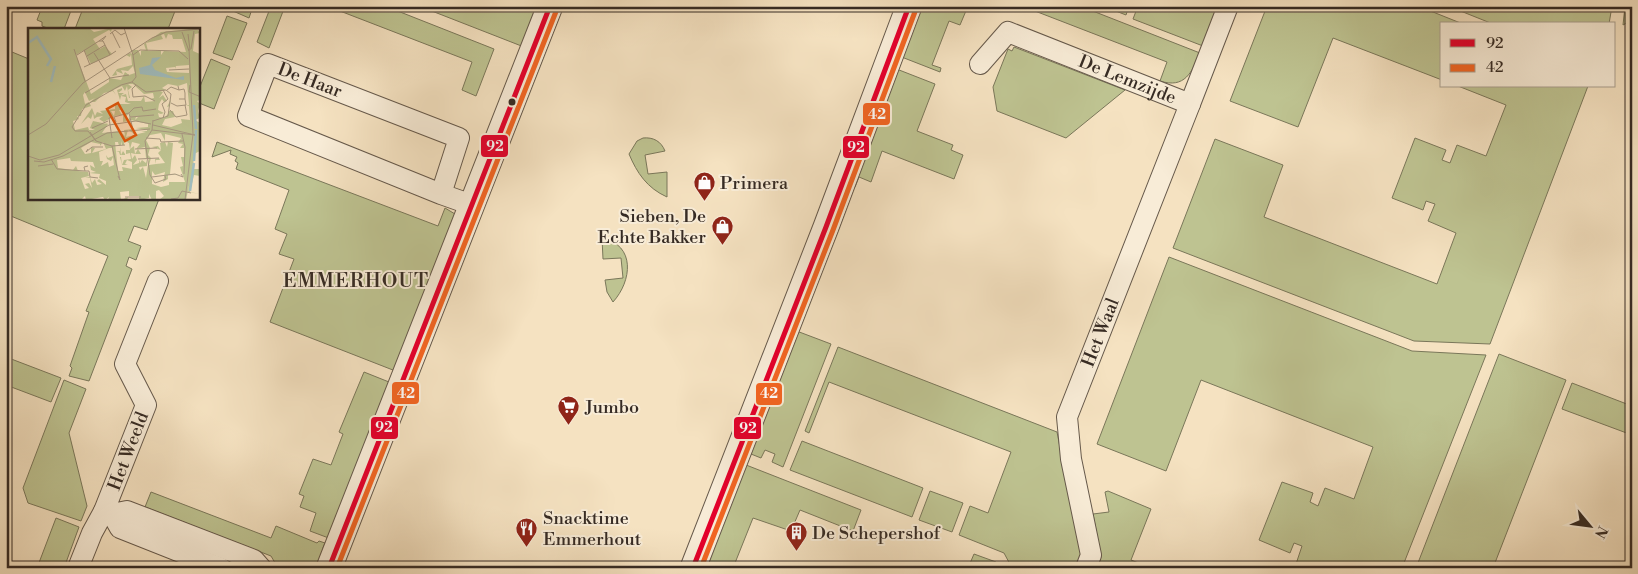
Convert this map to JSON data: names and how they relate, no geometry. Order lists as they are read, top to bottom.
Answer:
{
  "streets": {
    "street": [
      "De Haar",
      "De Lemzijde",
      "Het Waal",
      "Het Weeld"
    ]
  },
  "crossings": [
    ["De Lemzijde", "Het Waal"]
  ],
  "districts": ["EMMERHOUT"],
  "places": {
    "shop": ["Primera", "Sieben, De Echte Bakker"],
    "supermarket": ["Jumbo"],
    "restaurant": ["Snacktime Emmerhout"],
    "building": ["De Schepershof"]
  },
  "lines": ["transit line 92", "transit line 42"],
  "legend": ["92", "42"],
  "north": "bottom right"
}
